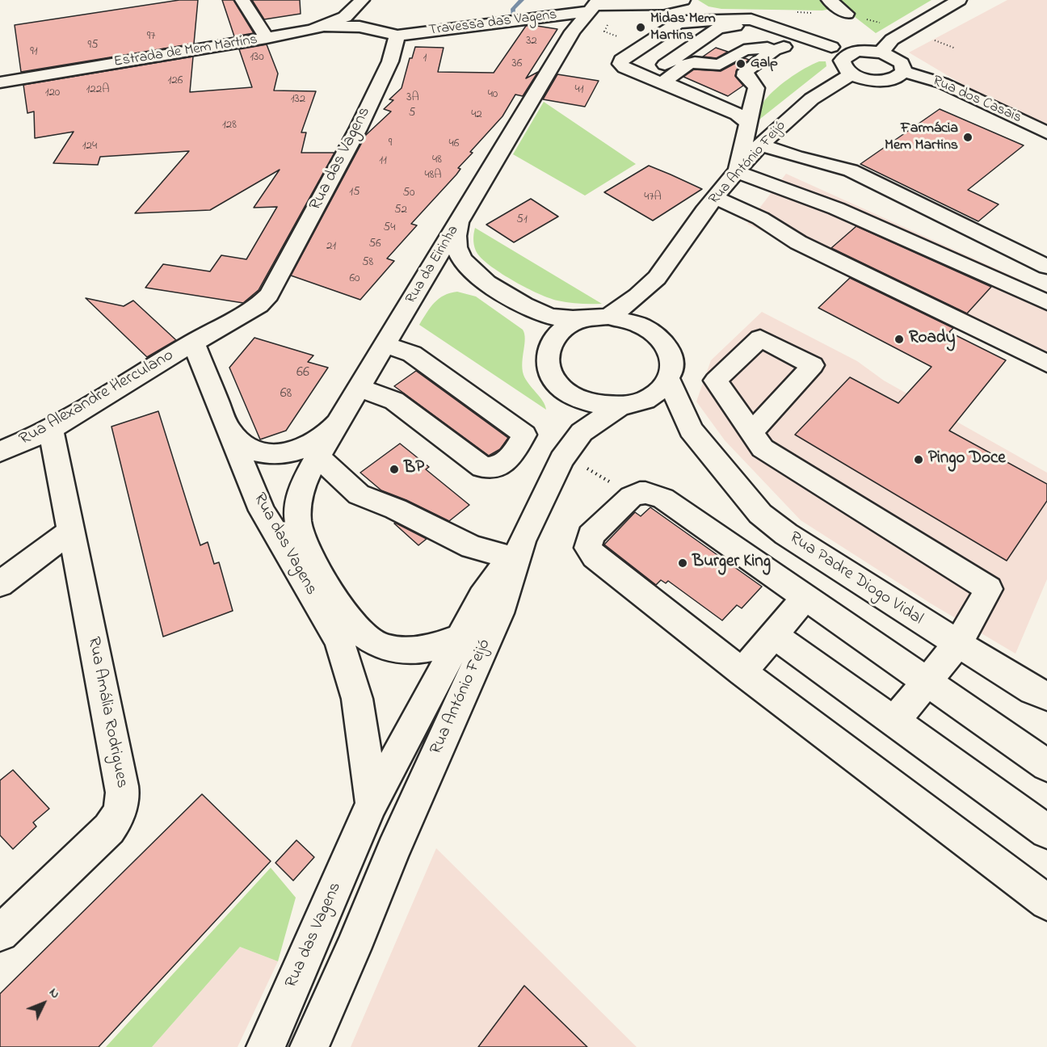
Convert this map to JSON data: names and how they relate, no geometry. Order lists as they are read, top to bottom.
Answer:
{
  "streets": {
    "street": [
      "Travessa das Vagens",
      "Estrada de Mem Martins",
      "Rua dos Casais",
      "Rua das Vagens",
      "Rua António Feijó",
      "Rua da Eirinha",
      "Rua Alexandre Herculano",
      "Rua Padre Diogo Vidal",
      "Rua Amália Rodrigues"
    ]
  },
  "crossings": [
    ["Travessa das Vagens", "Rua das Vagens"],
    ["Travessa das Vagens", "Rua da Eirinha"],
    ["Rua das Vagens", "Rua António Feijó"],
    ["Rua das Vagens", "Rua da Eirinha"],
    ["Rua das Vagens", "Rua Alexandre Herculano"],
    ["Rua António Feijó", "Rua Padre Diogo Vidal"],
    ["Rua Alexandre Herculano", "Rua Amália Rodrigues"]
  ],
  "places": [
    "Midas Mem Martins",
    "Galp",
    "Farmácia Mem Martins",
    "Roady",
    "Pingo Doce",
    "BP",
    "Burger King"
  ],
  "house_numbers": [
    "97",
    "32",
    "95",
    "91",
    "130",
    "1",
    "36",
    "126",
    "122A",
    "41",
    "120",
    "40",
    "3A",
    "132",
    "5",
    "42",
    "128",
    "9",
    "46",
    "124",
    "48",
    "11",
    "48A",
    "15",
    "50",
    "47A",
    "52",
    "51",
    "54",
    "56",
    "21",
    "58",
    "60",
    "66",
    "68"
  ],
  "north": "top right"
}
